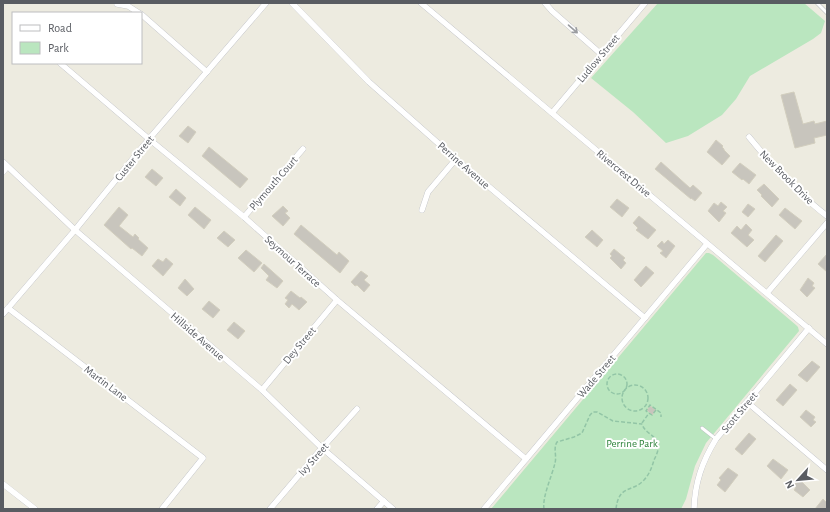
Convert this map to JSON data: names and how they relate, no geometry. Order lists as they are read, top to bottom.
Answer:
{
  "streets": {
    "street": [
      "Ludlow Street",
      "Custer Street",
      "Perrine Avenue",
      "Rivercrest Drive",
      "New Brook Drive",
      "Plymouth Court",
      "Seymour Terrace",
      "Hillside Avenue",
      "Dey Street",
      "Wade Street",
      "Martin Lane",
      "Scott Street",
      "Ivy Street"
    ]
  },
  "crossings": [
    ["Ludlow Street", "Rivercrest Drive"],
    ["Custer Street", "Seymour Terrace"],
    ["Custer Street", "Hillside Avenue"],
    ["Custer Street", "Martin Lane"],
    ["Perrine Avenue", "Wade Street"],
    ["Rivercrest Drive", "Wade Street"],
    ["Rivercrest Drive", "Scott Street"],
    ["Plymouth Court", "Seymour Terrace"],
    ["Seymour Terrace", "Dey Street"],
    ["Seymour Terrace", "Wade Street"],
    ["Hillside Avenue", "Dey Street"],
    ["Hillside Avenue", "Ivy Street"]
  ],
  "parks": ["Perrine Park"],
  "legend": ["Road", "Park"],
  "north": "bottom left"
}
